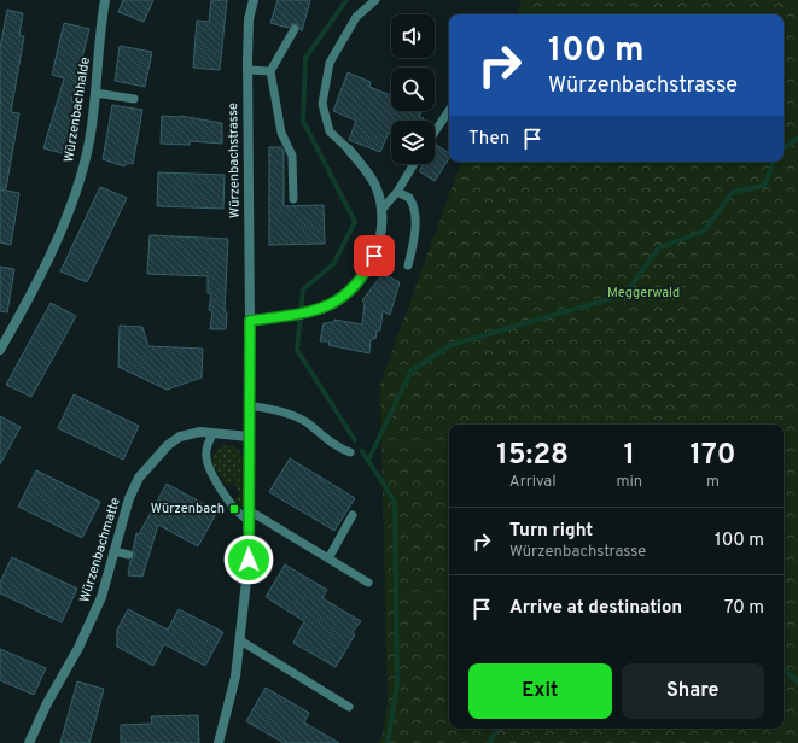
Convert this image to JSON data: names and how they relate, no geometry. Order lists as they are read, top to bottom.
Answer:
{
  "streets": {
    "street": ["Würzenbachhalde", "Würzenbachstrasse", "Würzenbachmatte"]
  },
  "crossings": [
    ["Würzenbachstrasse", "Würzenbachmatte"]
  ],
  "parks": ["Meggerwald"],
  "places": {
    "transit": ["Würzenbach"]
  },
  "page": {
    "turn": ["100 m", "Würzenbachstrasse"],
    "then": "Then",
    "eta": [
      "15:28",
      "Arrival",
      "1",
      "min",
      "170",
      "m"
    ],
    "list": [
      {
        "name": "Turn right",
        "note": "Würzenbachstrasse",
        "value": "100 m"
      },
      {
        "name": "Arrive at destination",
        "value": "70 m"
      }
    ],
    "buttons": ["Exit", "Share"]
  }
}
